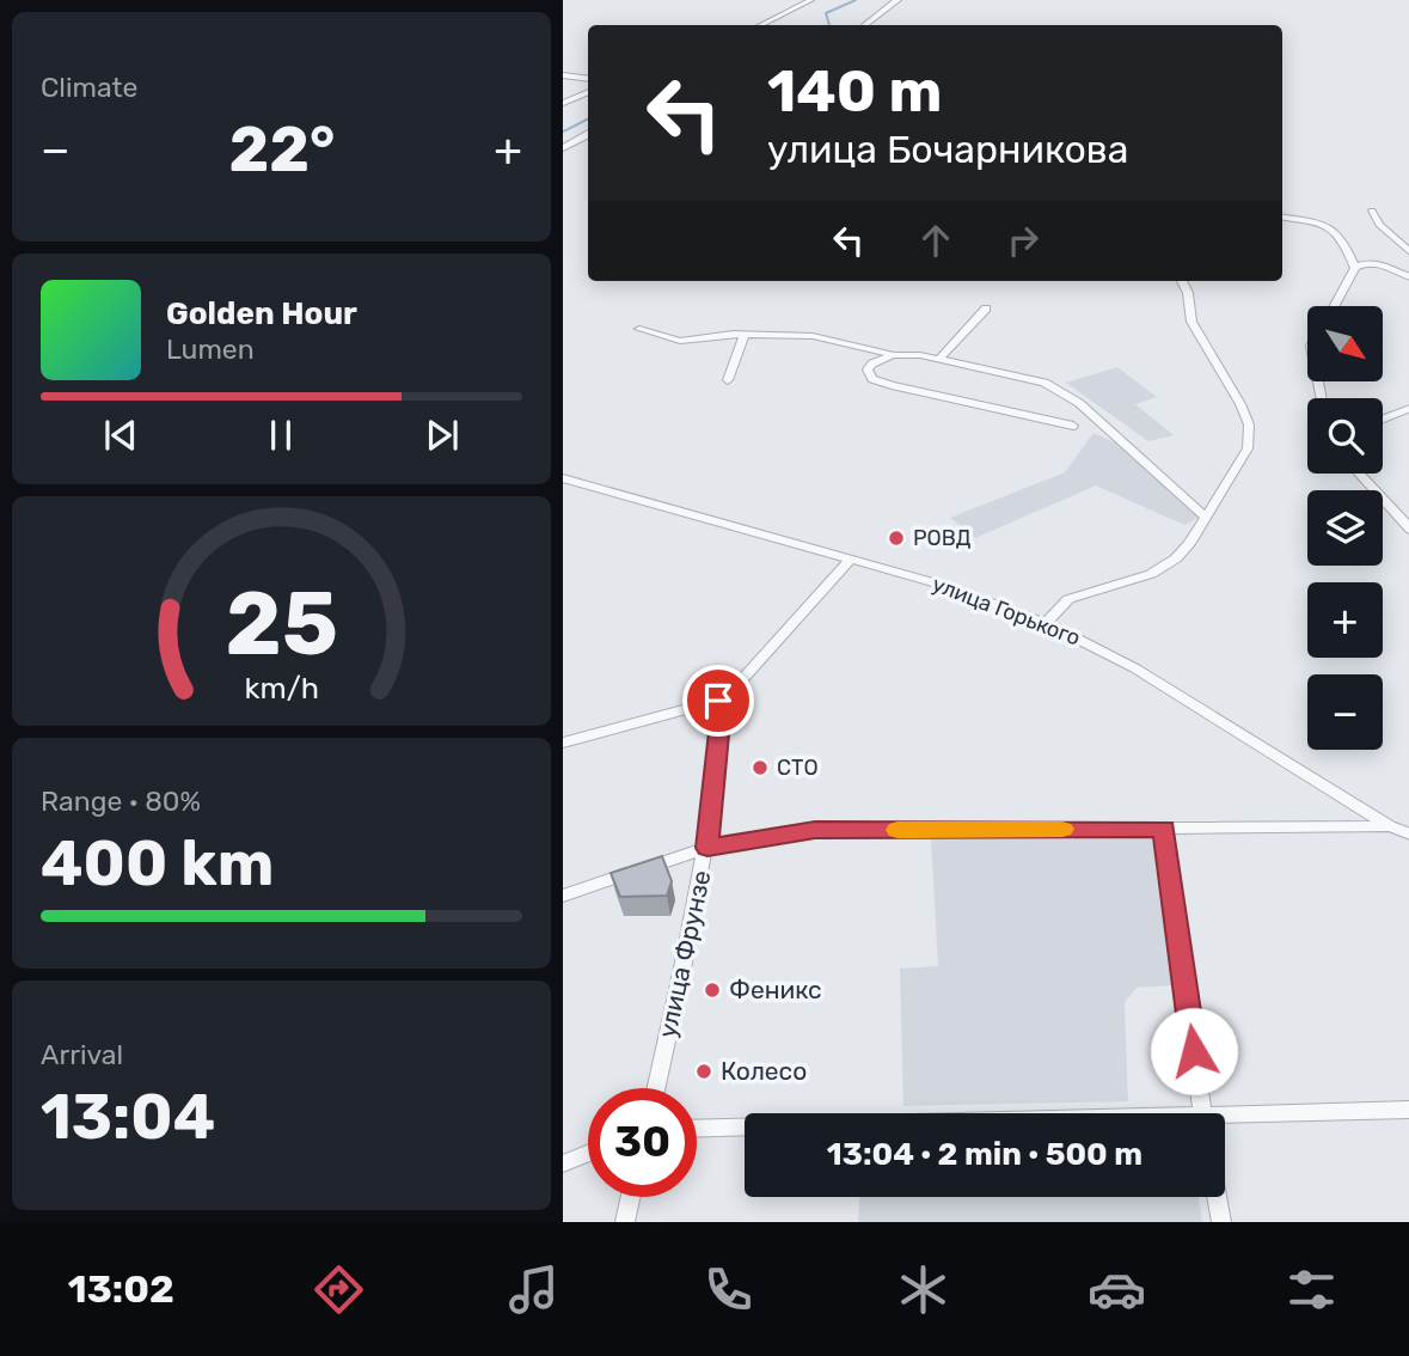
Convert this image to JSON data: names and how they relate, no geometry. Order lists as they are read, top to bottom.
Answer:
{
  "streets": {
    "street": ["улица Горького", "улица Фрунзе"]
  },
  "places": [
    "РОВД",
    "СТО",
    "Феникс",
    "Колесо"
  ],
  "north": "bottom right",
  "page": {
    "tile": [
      "Climate",
      ["Range · 80%", "400 km"],
      ["Arrival", "13:04"]
    ],
    "turn": ["140 m", "улица Бочарникова"],
    "heat": ["−", "22°", "+"],
    "song": ["Golden Hour", "Lumen"],
    "map_buttons": ["+", "−"],
    "limit": "30",
    "trip": "13:04 · 2 min · 500 m",
    "tabs": "13:02",
    "gauge": ["25", "km/h"]
  }
}
